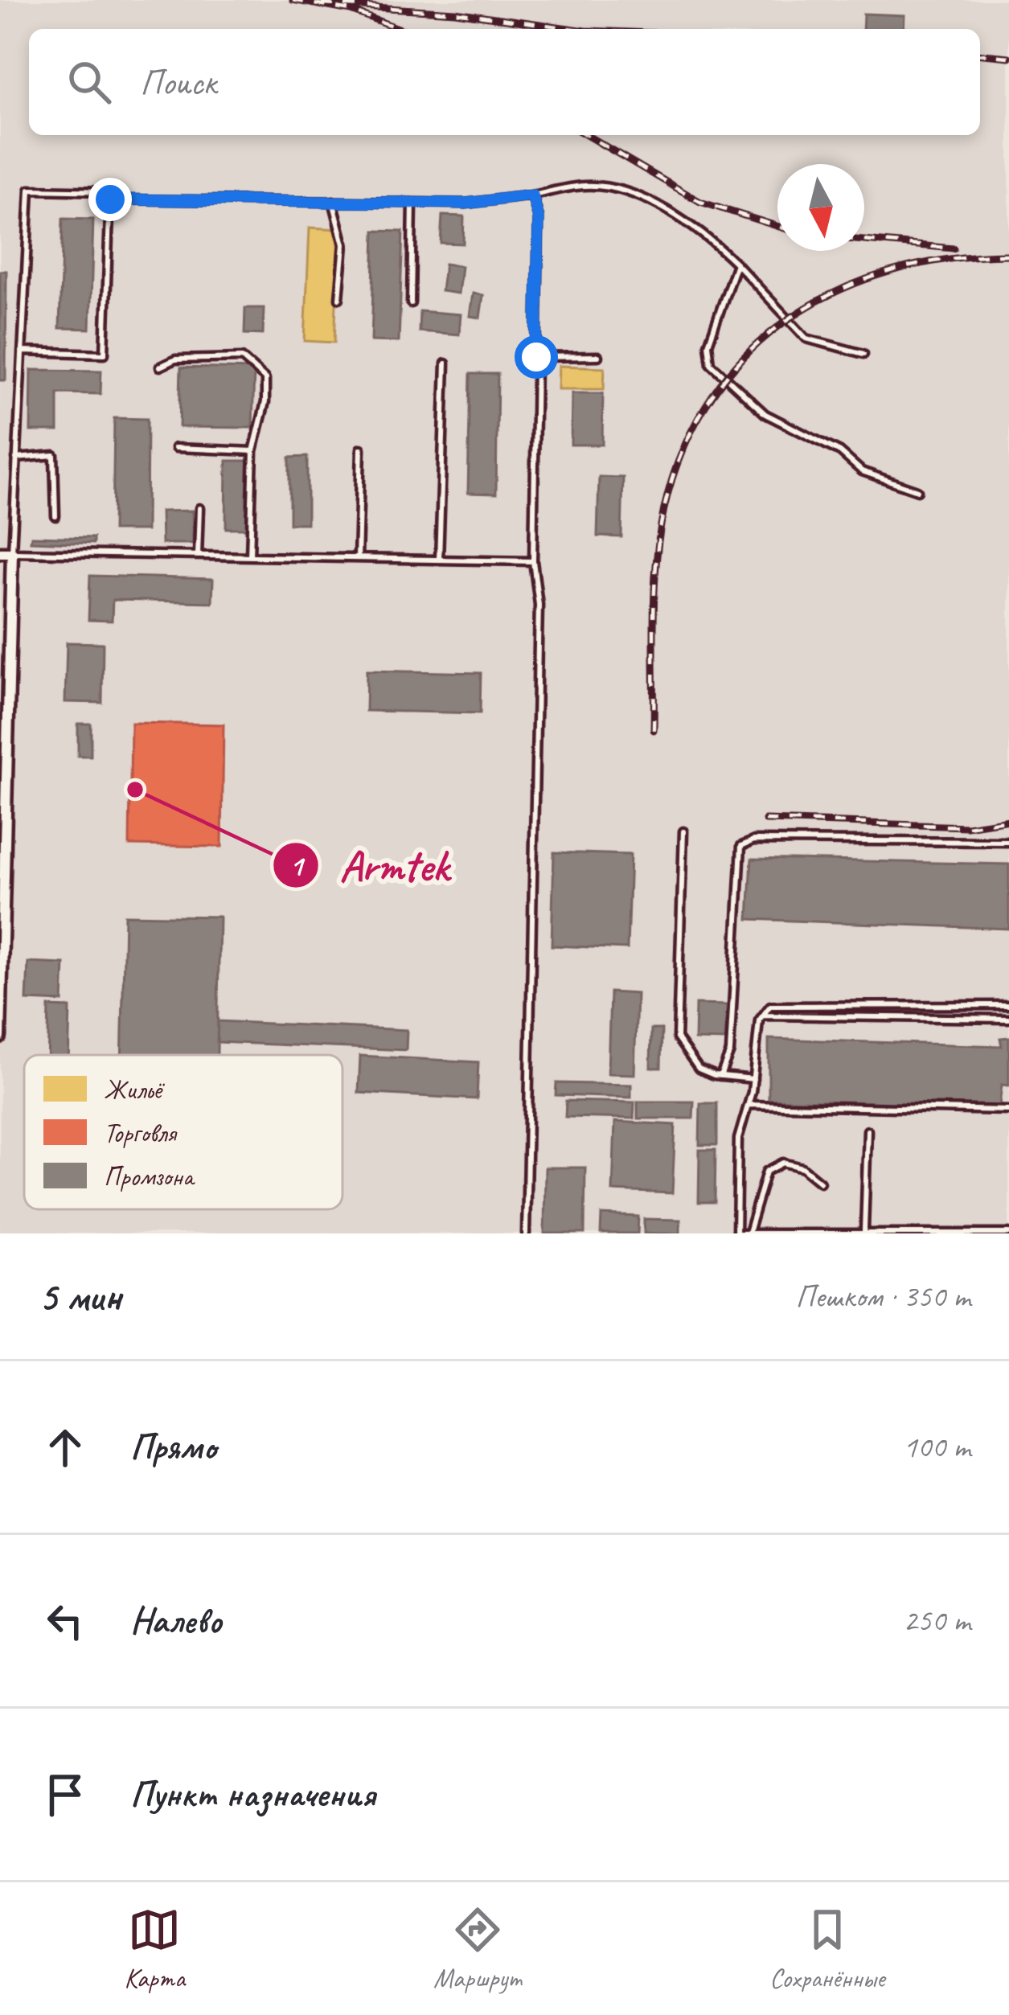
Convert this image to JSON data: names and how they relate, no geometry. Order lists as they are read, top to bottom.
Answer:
{
  "places": ["Armtek"],
  "legend": ["Жильё", "Торговля", "Промзона"],
  "north": "bottom",
  "page": {
    "search": "Поиск",
    "heading": ["5 мин", "Пешком · 350 m"],
    "list": [
      ["Прямо", "100 m"],
      ["Налево", "250 m"],
      "Пункт назначения"
    ],
    "nav": ["Карта", "Маршрут", "Сохранённые"]
  }
}
